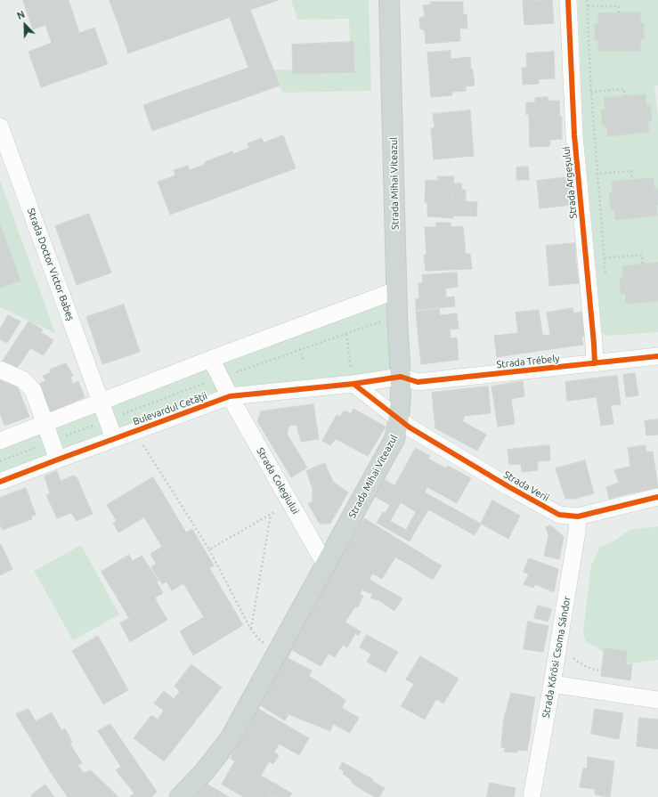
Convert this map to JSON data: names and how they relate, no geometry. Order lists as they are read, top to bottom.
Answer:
{
  "streets": {
    "main road": ["Strada Mihai Viteazul"],
    "street": [
      "Strada Argeșului",
      "Strada Doctor Victor Babeș",
      "Strada Trébely",
      "Bulevardul Cetății",
      "Strada Colegiului",
      "Strada Verii",
      "Strada Kőrösi Csoma Sándor"
    ]
  },
  "crossings": [
    ["Strada Argeșului", "Strada Trébely"],
    ["Strada Mihai Viteazul", "Strada Trébely"],
    ["Strada Mihai Viteazul", "Bulevardul Cetății"],
    ["Strada Mihai Viteazul", "Strada Colegiului"],
    ["Strada Mihai Viteazul", "Strada Verii"],
    ["Strada Trébely", "Bulevardul Cetății"],
    ["Bulevardul Cetății", "Strada Colegiului"],
    ["Strada Verii", "Strada Kőrösi Csoma Sándor"]
  ],
  "north": "top left"
}
